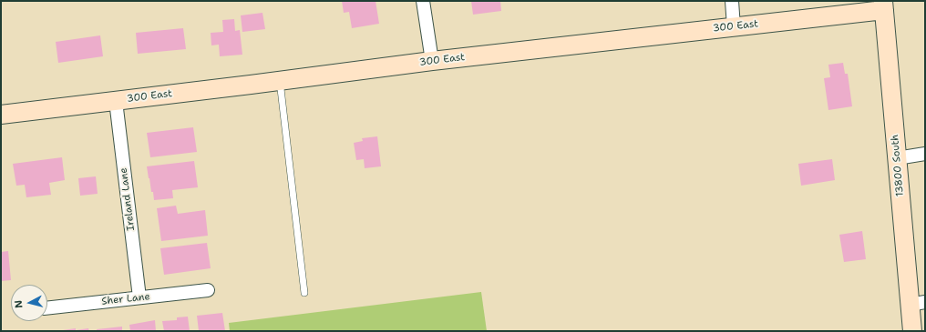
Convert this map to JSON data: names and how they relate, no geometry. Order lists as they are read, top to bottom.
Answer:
{
  "streets": {
    "main road": ["300 East", "13800 South"],
    "street": ["Ireland Lane", "Sher Lane"]
  },
  "crossings": [
    ["300 East", "13800 South"],
    ["300 East", "Ireland Lane"],
    ["Ireland Lane", "Sher Lane"]
  ],
  "north": "left"
}
